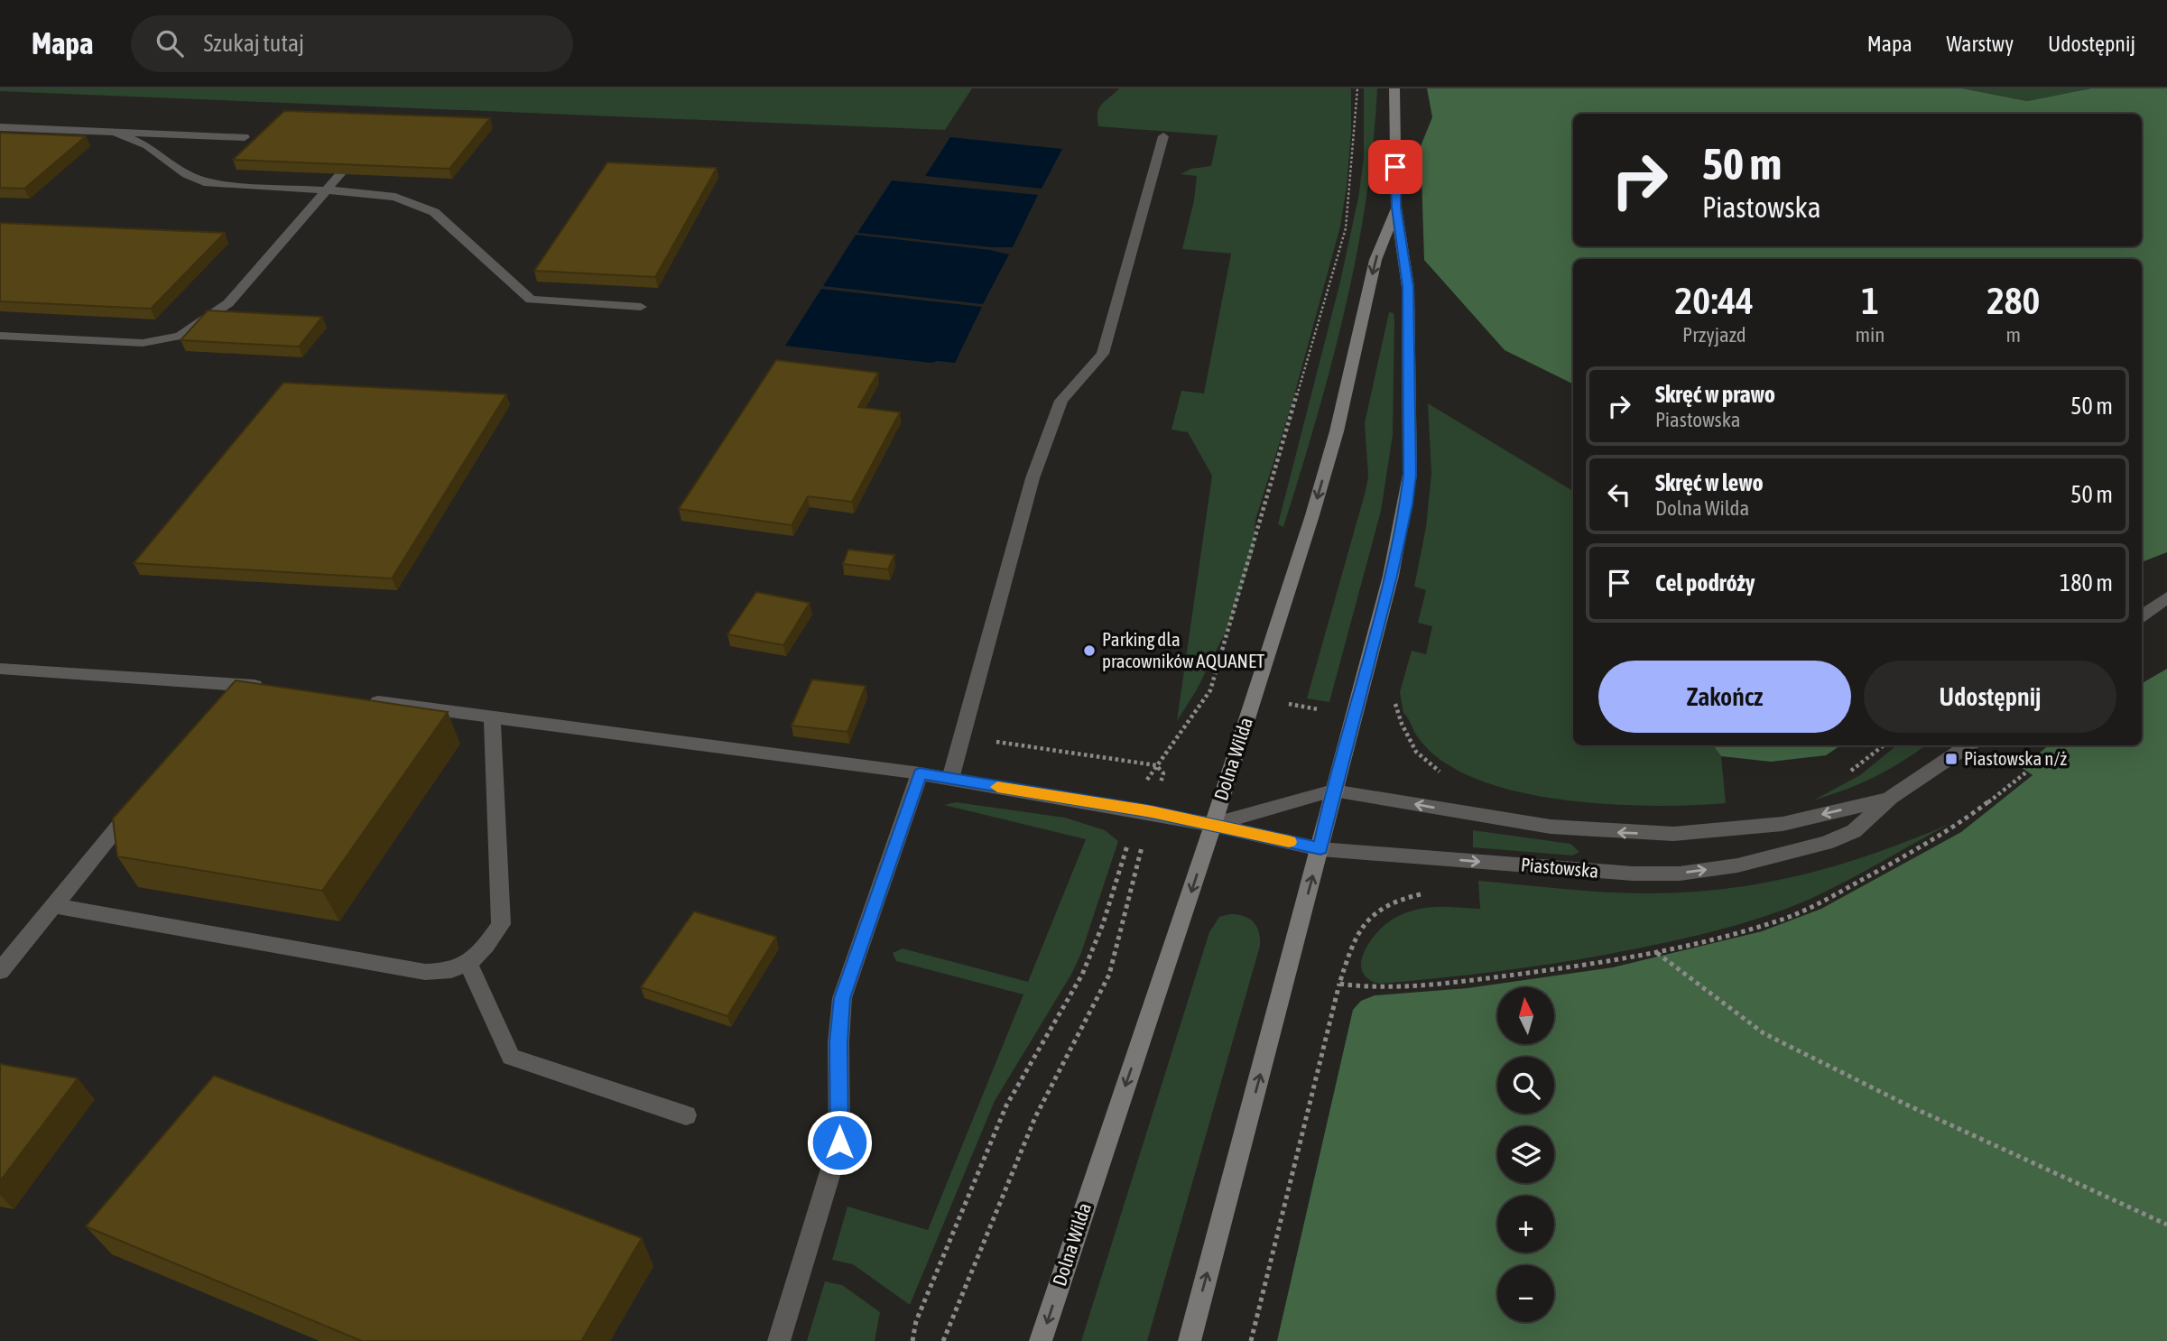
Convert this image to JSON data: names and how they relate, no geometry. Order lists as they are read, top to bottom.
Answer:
{
  "streets": {
    "main road": ["Dolna Wilda"],
    "street": ["Piastowska"]
  },
  "crossings": [
    ["Dolna Wilda", "Piastowska"]
  ],
  "places": {
    "other": ["Parking dla pracowników AQUANET"],
    "transit": ["Piastowska n/ż"]
  },
  "north": "top",
  "page": {
    "header": "Mapa",
    "search": "Szukaj tutaj",
    "nav": ["Mapa", "Warstwy", "Udostępnij"],
    "turn": ["50 m", "Piastowska"],
    "eta": [
      "20:44",
      "Przyjazd",
      "1",
      "min",
      "280",
      "m"
    ],
    "list": [
      {
        "name": "Skręć w prawo",
        "note": "Piastowska",
        "value": "50 m"
      },
      {
        "name": "Skręć w lewo",
        "note": "Dolna Wilda",
        "value": "50 m"
      },
      {
        "name": "Cel podróży",
        "value": "180 m"
      }
    ],
    "buttons": ["Zakończ", "Udostępnij"],
    "map_buttons": ["+", "−"]
  }
}
